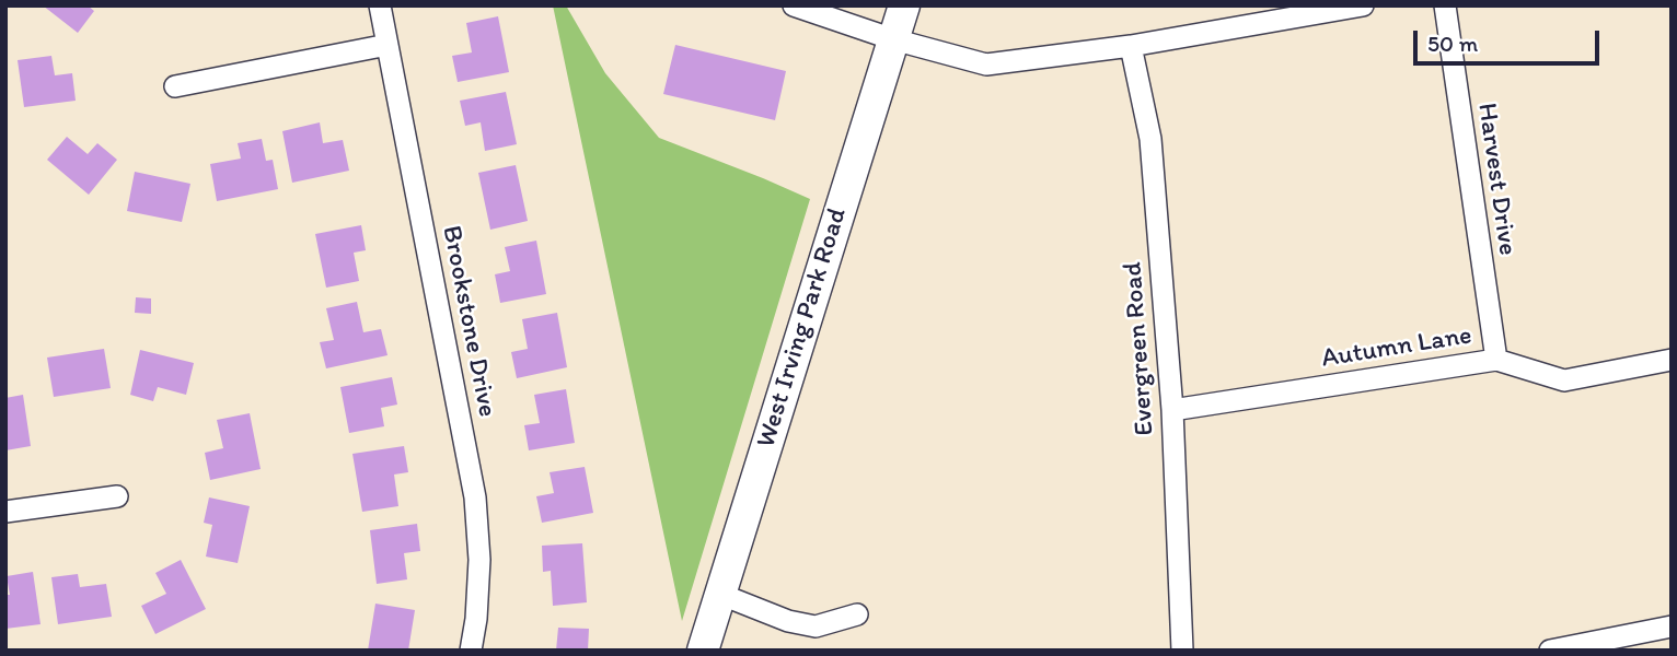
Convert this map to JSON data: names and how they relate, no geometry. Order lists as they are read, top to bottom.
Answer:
{
  "streets": {
    "main road": ["West Irving Park Road"],
    "street": [
      "Harvest Drive",
      "Brookstone Drive",
      "Autumn Lane",
      "Evergreen Road"
    ]
  },
  "crossings": [
    ["Harvest Drive", "Autumn Lane"],
    ["Autumn Lane", "Evergreen Road"]
  ],
  "scale_bar": "50 m"
}
